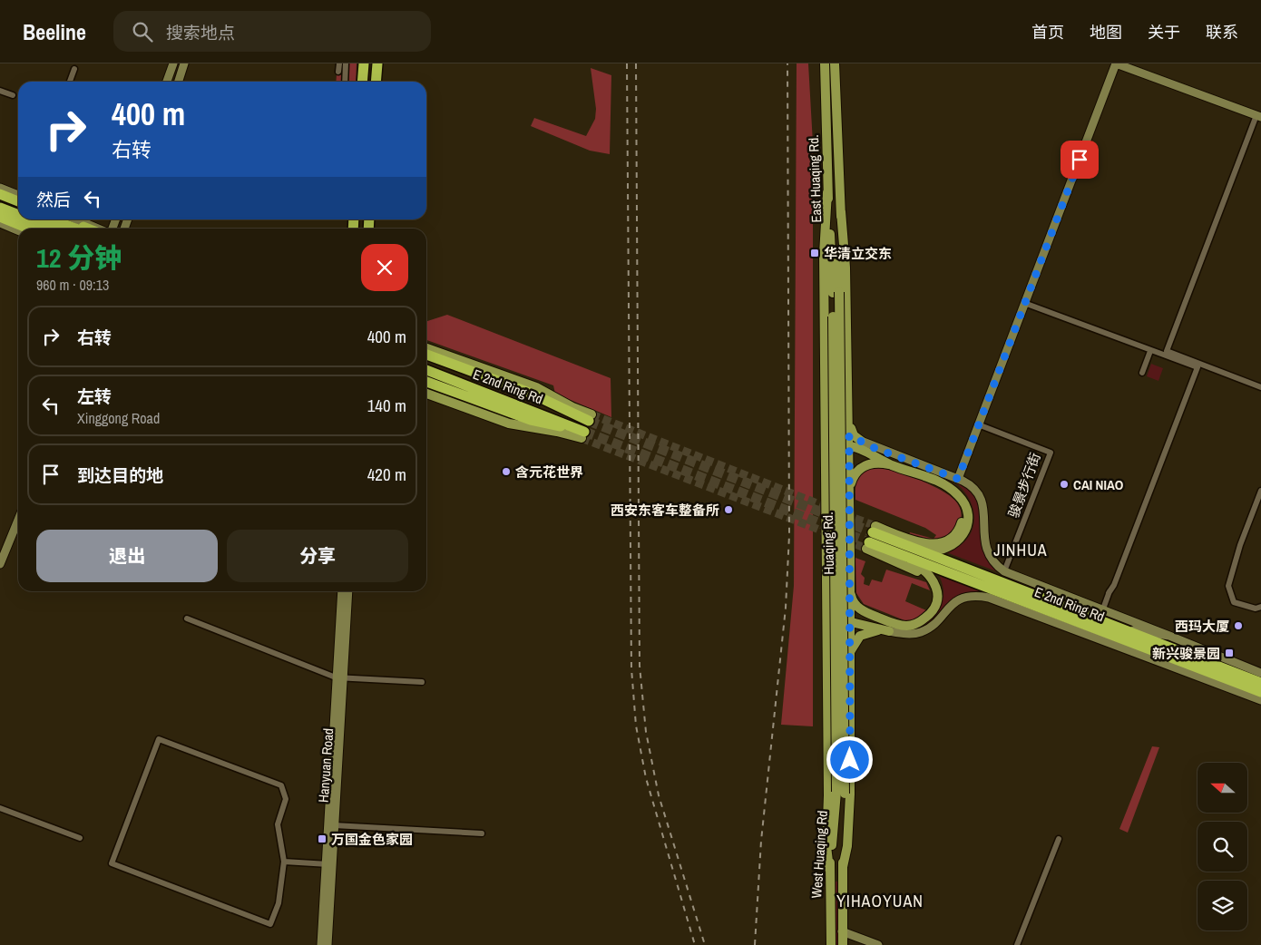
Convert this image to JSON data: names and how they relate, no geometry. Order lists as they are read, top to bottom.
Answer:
{
  "streets": {
    "highway": ["E 2nd Ring Rd"],
    "main road": [
      "East Huaqing Rd.",
      "Huaqing Rd.",
      "Hanyuan Road",
      "West Huaqing Rd"
    ],
    "street": ["骏景步行街"]
  },
  "crossings": [
    ["East Huaqing Rd.", "Huaqing Rd."],
    ["Huaqing Rd.", "West Huaqing Rd"]
  ],
  "districts": ["JINHUA", "YIHAOYUAN"],
  "places": {
    "transit": ["华清立交东", "新兴骏景园", "万国金色家园"],
    "other": [
      "含元花世界",
      "CAI NIAO",
      "西安东客车整备所",
      "西玛大厦"
    ]
  },
  "north": "left",
  "page": {
    "header": "Beeline",
    "search": "搜索地点",
    "nav": [
      "首页",
      "地图",
      "关于",
      "联系"
    ],
    "turn": ["400 m", "右转"],
    "then": "然后",
    "heading": ["12 分钟", "960 m · 09:13"],
    "list": [
      {
        "name": "右转",
        "value": "400 m"
      },
      {
        "name": "左转",
        "note": "Xinggong Road",
        "value": "140 m"
      },
      {
        "name": "到达目的地",
        "value": "420 m"
      }
    ],
    "buttons": ["退出", "分享"]
  }
}
